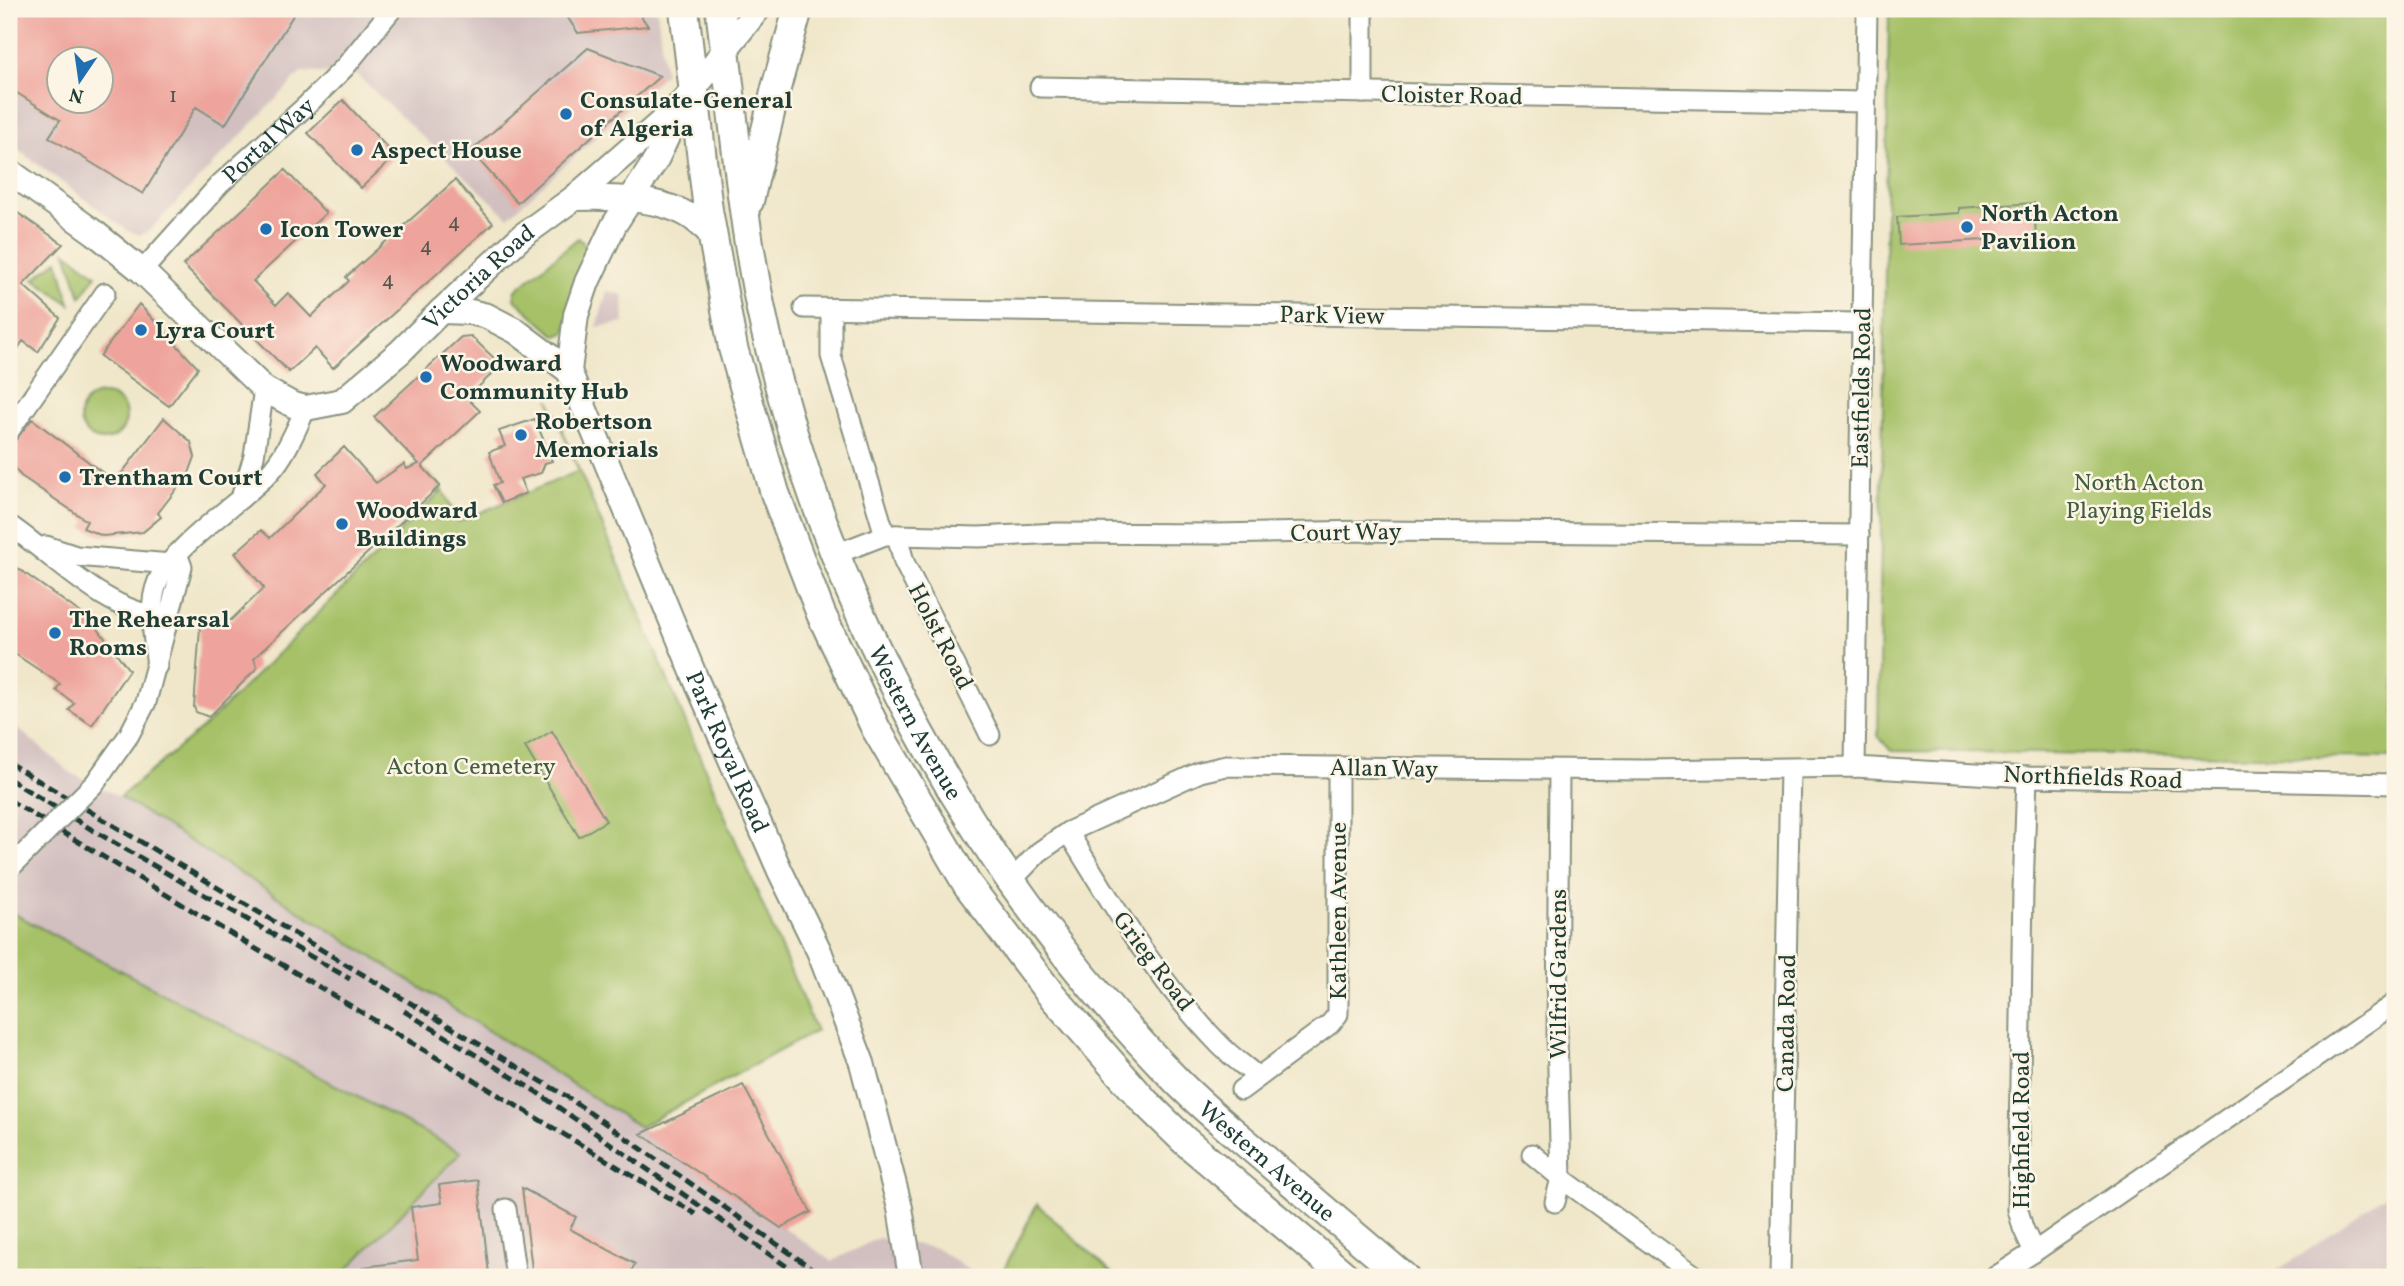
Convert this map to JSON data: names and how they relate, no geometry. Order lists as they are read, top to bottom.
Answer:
{
  "streets": {
    "highway": ["Western Avenue"],
    "main road": ["Victoria Road", "Park Royal Road"],
    "street": [
      "Cloister Road",
      "Portal Way",
      "Park View",
      "Eastfields Road",
      "Court Way",
      "Holst Road",
      "Allan Way",
      "Northfields Road",
      "Kathleen Avenue",
      "Grieg Road",
      "Wilfrid Gardens",
      "Canada Road",
      "Highfield Road"
    ]
  },
  "crossings": [
    ["Cloister Road", "Eastfields Road"],
    ["Victoria Road", "Western Avenue"],
    ["Park View", "Eastfields Road"],
    ["Park View", "Holst Road"],
    ["Eastfields Road", "Court Way"],
    ["Eastfields Road", "Northfields Road"],
    ["Court Way", "Holst Road"],
    ["Court Way", "Western Avenue"],
    ["Western Avenue", "Allan Way"],
    ["Allan Way", "Northfields Road"],
    ["Allan Way", "Kathleen Avenue"],
    ["Allan Way", "Grieg Road"],
    ["Allan Way", "Wilfrid Gardens"],
    ["Allan Way", "Canada Road"],
    ["Northfields Road", "Canada Road"],
    ["Northfields Road", "Highfield Road"],
    ["Kathleen Avenue", "Grieg Road"]
  ],
  "parks": ["North Acton Playing Fields", "Acton Cemetery"],
  "places": [
    "Consulate-General of Algeria",
    "Aspect House",
    "North Acton Pavilion",
    "Icon Tower",
    "Lyra Court",
    "Woodward Community Hub",
    "Robertson Memorials",
    "Trentham Court",
    "Woodward Buildings",
    "The Rehearsal Rooms"
  ],
  "house_numbers": [
    "1",
    "4",
    "4",
    "4"
  ],
  "north": "bottom"
}
